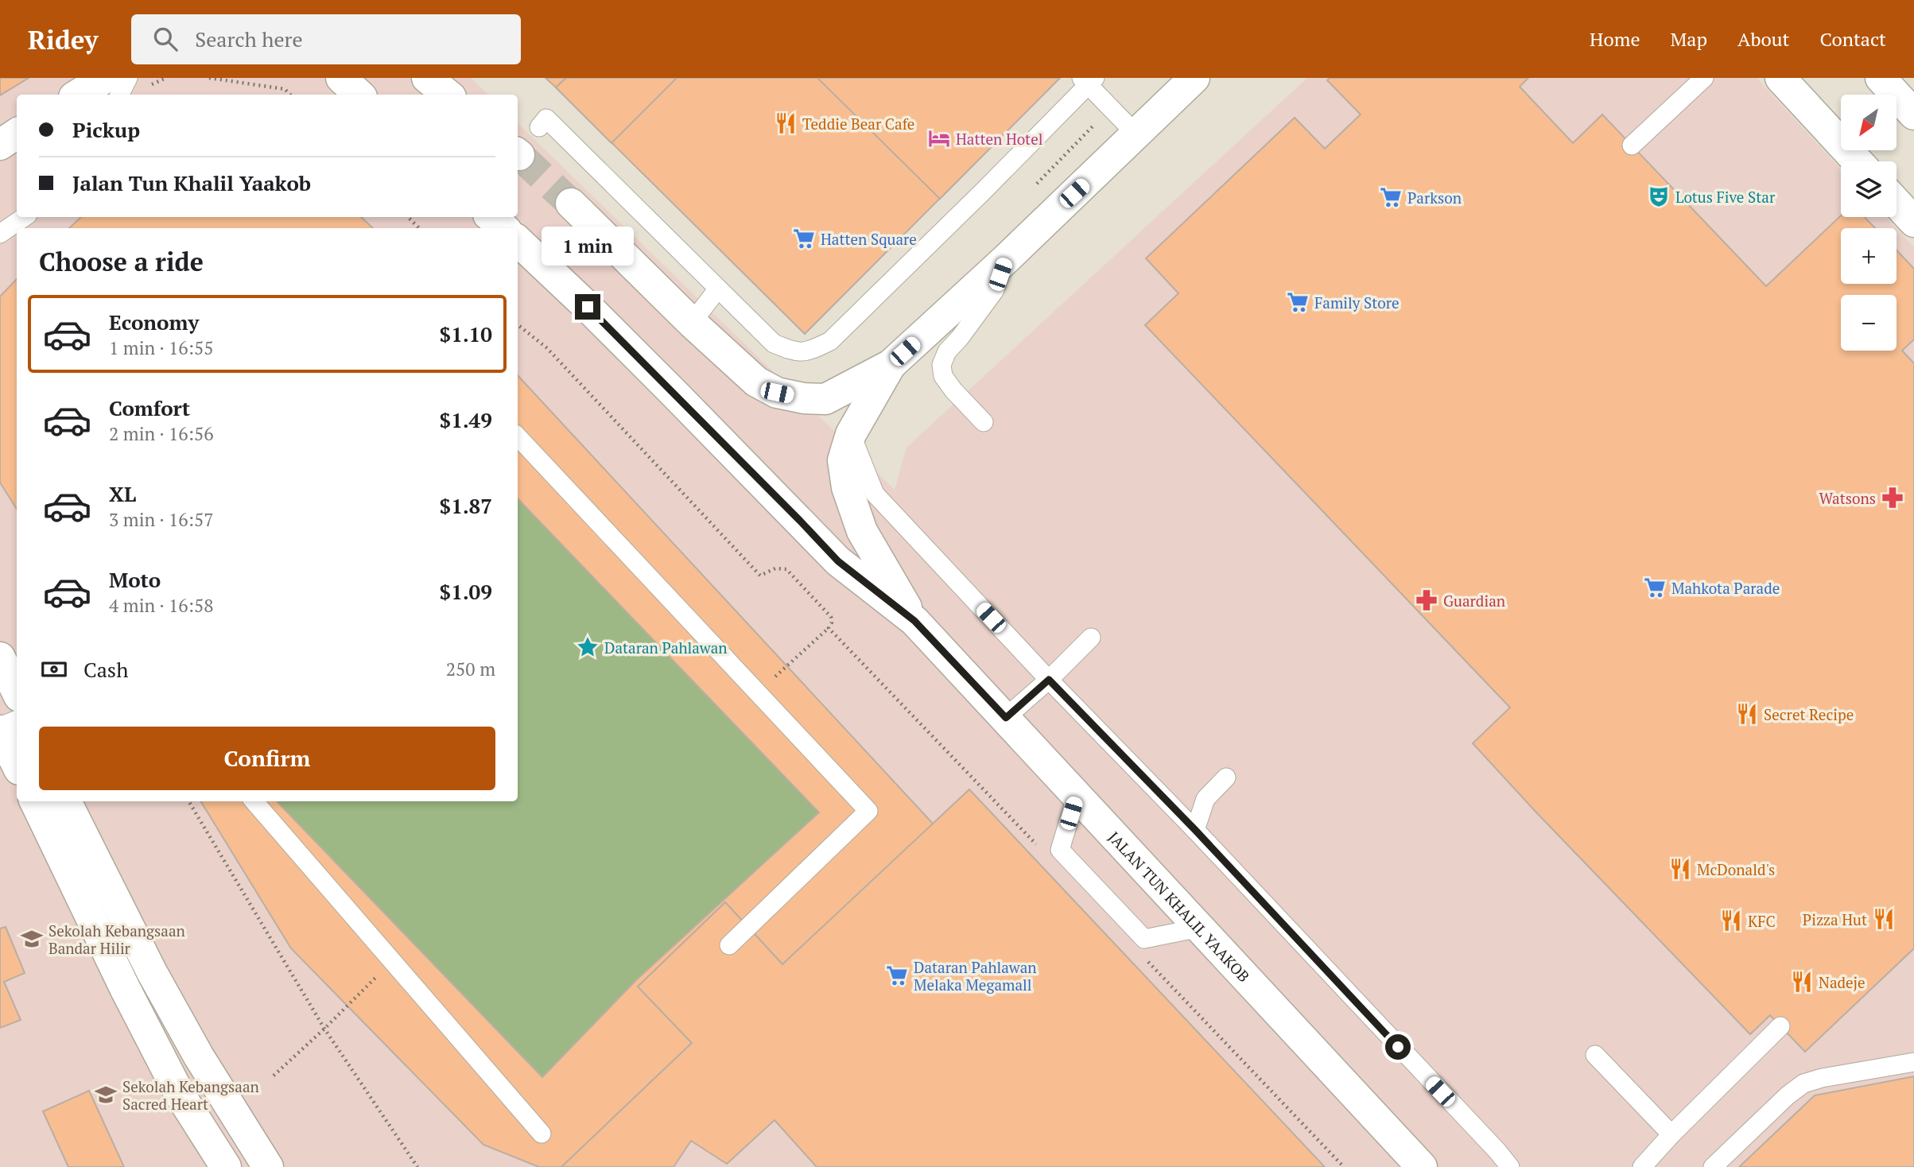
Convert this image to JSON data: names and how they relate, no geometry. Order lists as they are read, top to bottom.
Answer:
{
  "streets": {
    "main road": ["JALAN TUN KHALIL YAAKOB"]
  },
  "places": {
    "restaurant": [
      "Teddie Bear Cafe",
      "Secret Recipe",
      "McDonald's",
      "Pizza Hut",
      "KFC",
      "Nadeje"
    ],
    "hotel": ["Hatten Hotel"],
    "theatre": ["Lotus Five Star"],
    "supermarket": [
      "Parkson",
      "Hatten Square",
      "Family Store",
      "Mahkota Parade",
      "Dataran Pahlawan Melaka Megamall"
    ],
    "pharmacy": ["Watsons", "Guardian"],
    "place": ["Dataran Pahlawan"],
    "school or university": ["Sekolah Kebangsaan Bandar Hilir", "Sekolah Kebangsaan Sacred Heart"]
  },
  "north": "bottom left",
  "page": {
    "header": "Ridey",
    "search": "Search here",
    "nav": [
      "Home",
      "Map",
      "About",
      "Contact"
    ],
    "map_buttons": ["+", "−"],
    "banner": ["Pickup", "Jalan Tun Khalil Yaakob"],
    "bubble": "1 min",
    "heading": "Choose a ride",
    "list": [
      {
        "name": "Economy",
        "note": "1 min · 16:55",
        "value": "$1.10"
      },
      {
        "name": "Comfort",
        "note": "2 min · 16:56",
        "value": "$1.49"
      },
      {
        "name": "XL",
        "note": "3 min · 16:57",
        "value": "$1.87"
      },
      {
        "name": "Moto",
        "note": "4 min · 16:58",
        "value": "$1.09"
      }
    ],
    "pay": ["Cash", "250 m"],
    "buttons": "Confirm"
  }
}
